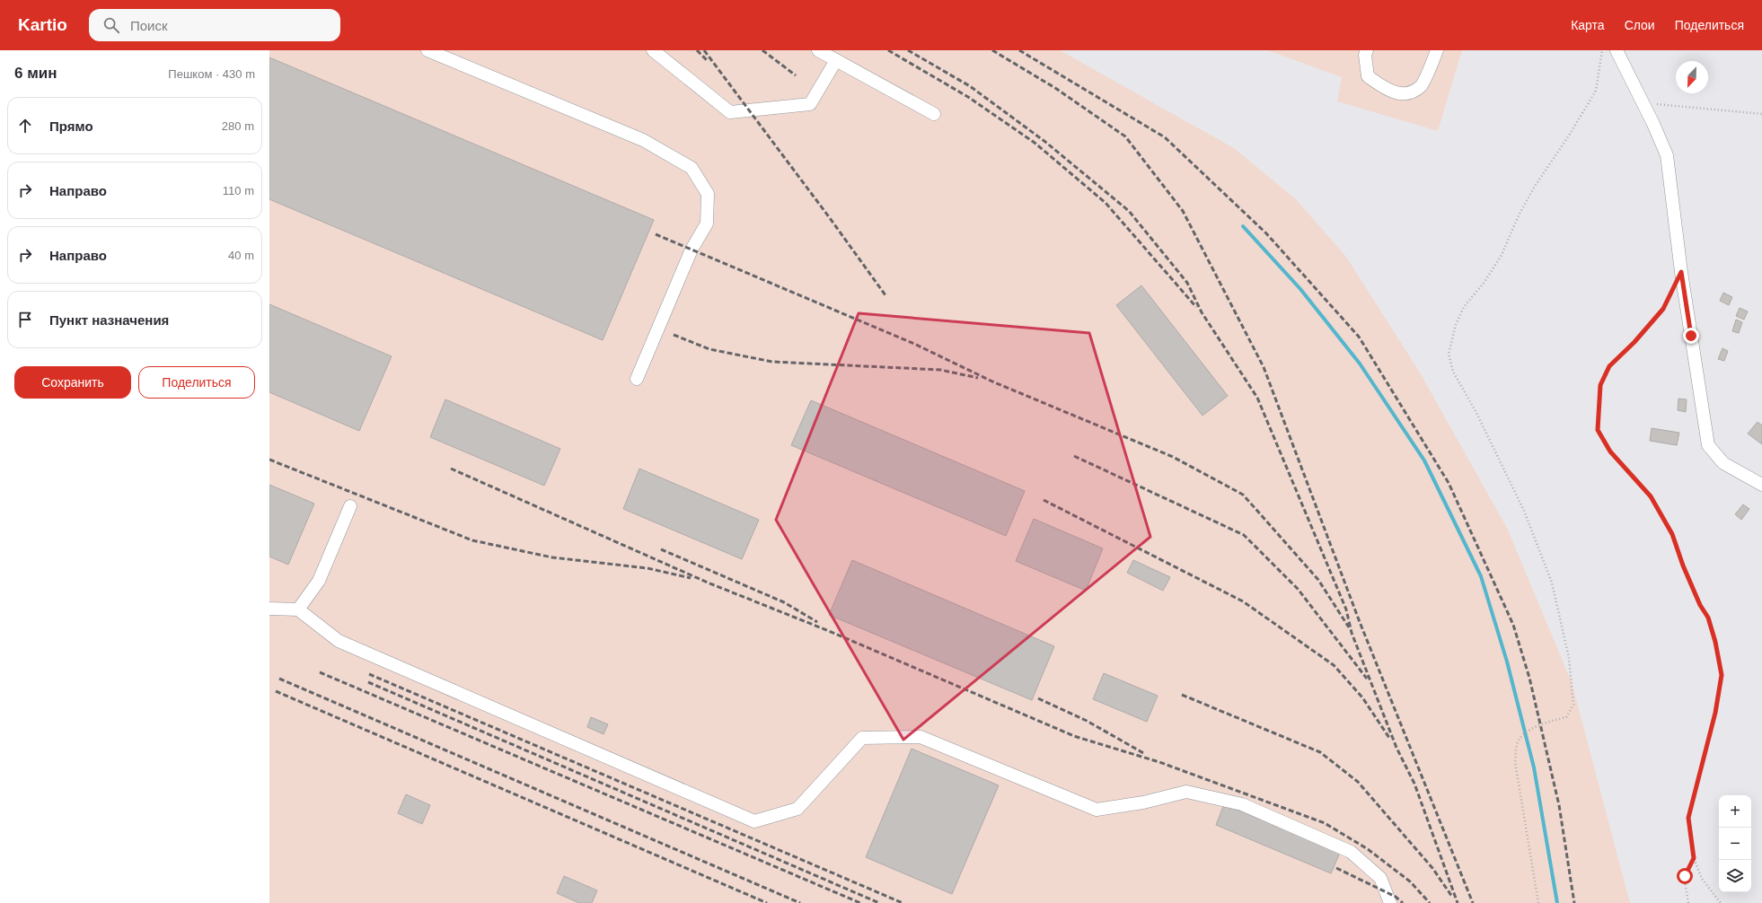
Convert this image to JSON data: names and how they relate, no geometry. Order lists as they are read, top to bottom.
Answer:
{
  "north": "bottom left",
  "page": {
    "header": "Kartio",
    "search": "Поиск",
    "nav": ["Карта", "Слои", "Поделиться"],
    "heading": ["6 мин", "Пешком · 430 m"],
    "list": [
      ["Прямо", "280 m"],
      ["Направо", "110 m"],
      ["Направо", "40 m"],
      "Пункт назначения"
    ],
    "buttons": ["Сохранить", "Поделиться"],
    "map_buttons": ["+", "−"]
  }
}
